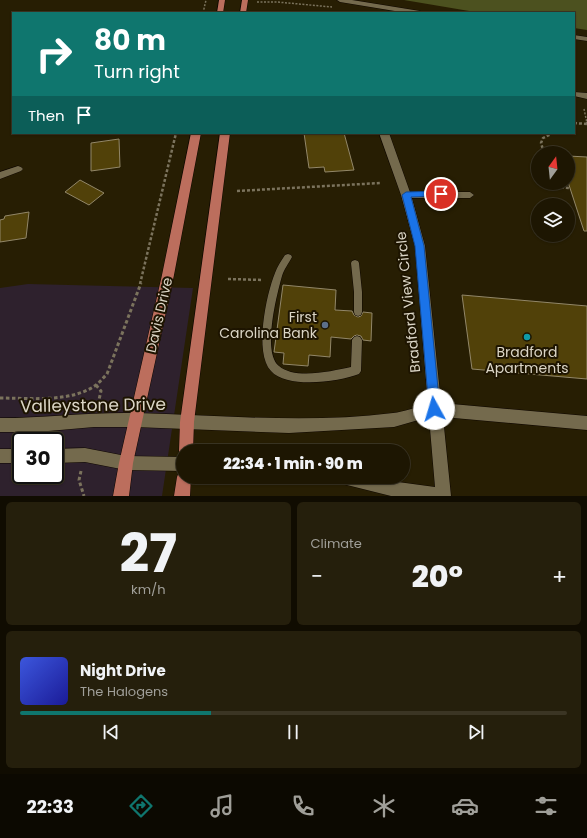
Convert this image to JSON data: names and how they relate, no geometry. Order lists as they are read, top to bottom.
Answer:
{
  "streets": {
    "main road": ["Davis Drive"],
    "street": ["Bradford View Circle", "Valleystone Drive"]
  },
  "crossings": [
    ["Bradford View Circle", "Valleystone Drive"],
    ["Davis Drive", "Valleystone Drive"]
  ],
  "places": ["First Carolina Bank", "Bradford Apartments"],
  "north": "top",
  "page": {
    "turn": ["80 m", "Turn right"],
    "then": "Then",
    "limit": "30",
    "trip": "22:34 · 1 min · 90 m",
    "tile": [
      ["27", "km/h"],
      "Climate"
    ],
    "heat": ["−", "20°", "+"],
    "song": ["Night Drive", "The Halogens"],
    "tabs": "22:33"
  }
}
